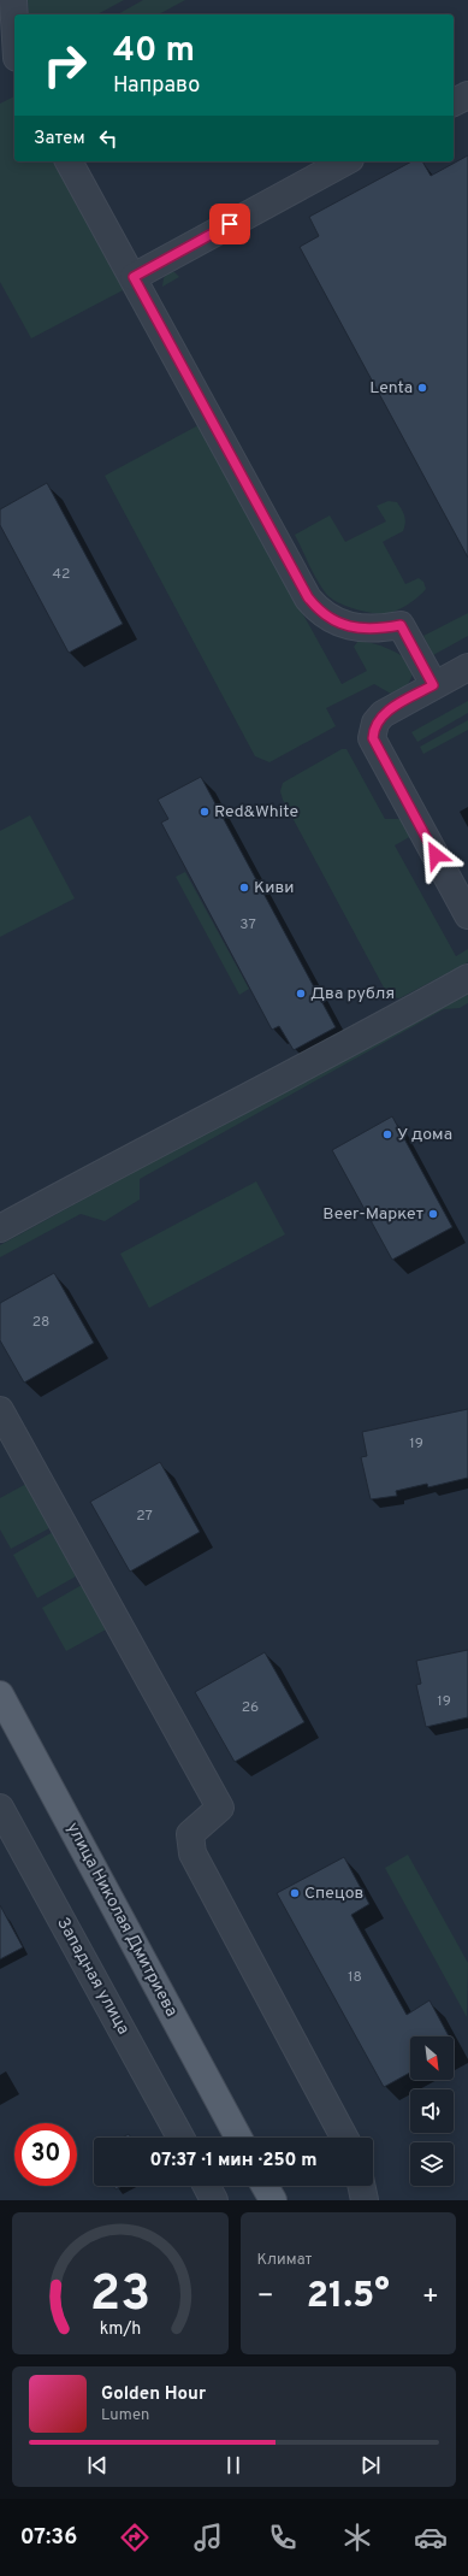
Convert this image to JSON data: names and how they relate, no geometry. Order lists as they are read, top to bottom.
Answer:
{
  "streets": {
    "main road": ["улица Николая Дмитриева"],
    "street": ["Западная улица"]
  },
  "places": [
    "Lenta",
    "Red&White",
    "Киви",
    "Два рубля",
    "У дома",
    "Beer-Маркет",
    "Спецов"
  ],
  "house_numbers": [
    "42",
    "37",
    "28",
    "19",
    "27",
    "19",
    "26",
    "18"
  ],
  "north": "bottom right",
  "page": {
    "turn": ["40 m", "Направо"],
    "then": "Затем",
    "limit": "30",
    "trip": "07:37 · 1 мин · 250 m",
    "tile": "Климат",
    "heat": ["−", "21.5°", "+"],
    "song": ["Golden Hour", "Lumen"],
    "tabs": "07:36",
    "gauge": ["23", "km/h"]
  }
}
